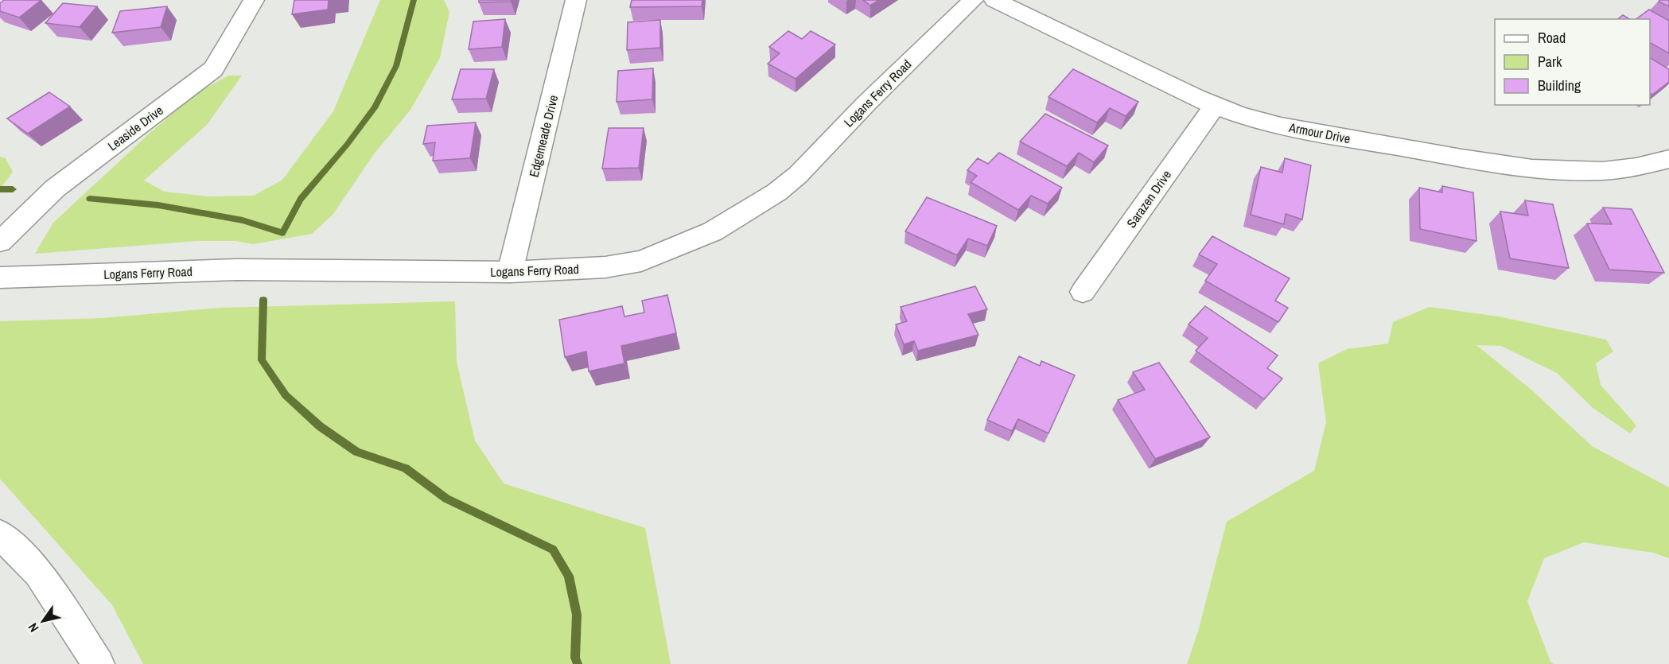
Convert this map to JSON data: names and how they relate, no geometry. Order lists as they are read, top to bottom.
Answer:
{
  "streets": {
    "street": [
      "Logans Ferry Road",
      "Leaside Drive",
      "Armour Drive",
      "Edgemeade Drive",
      "Sarazen Drive"
    ]
  },
  "crossings": [
    ["Logans Ferry Road", "Edgemeade Drive"],
    ["Armour Drive", "Sarazen Drive"]
  ],
  "legend": ["Road", "Park", "Building"],
  "north": "bottom left"
}
